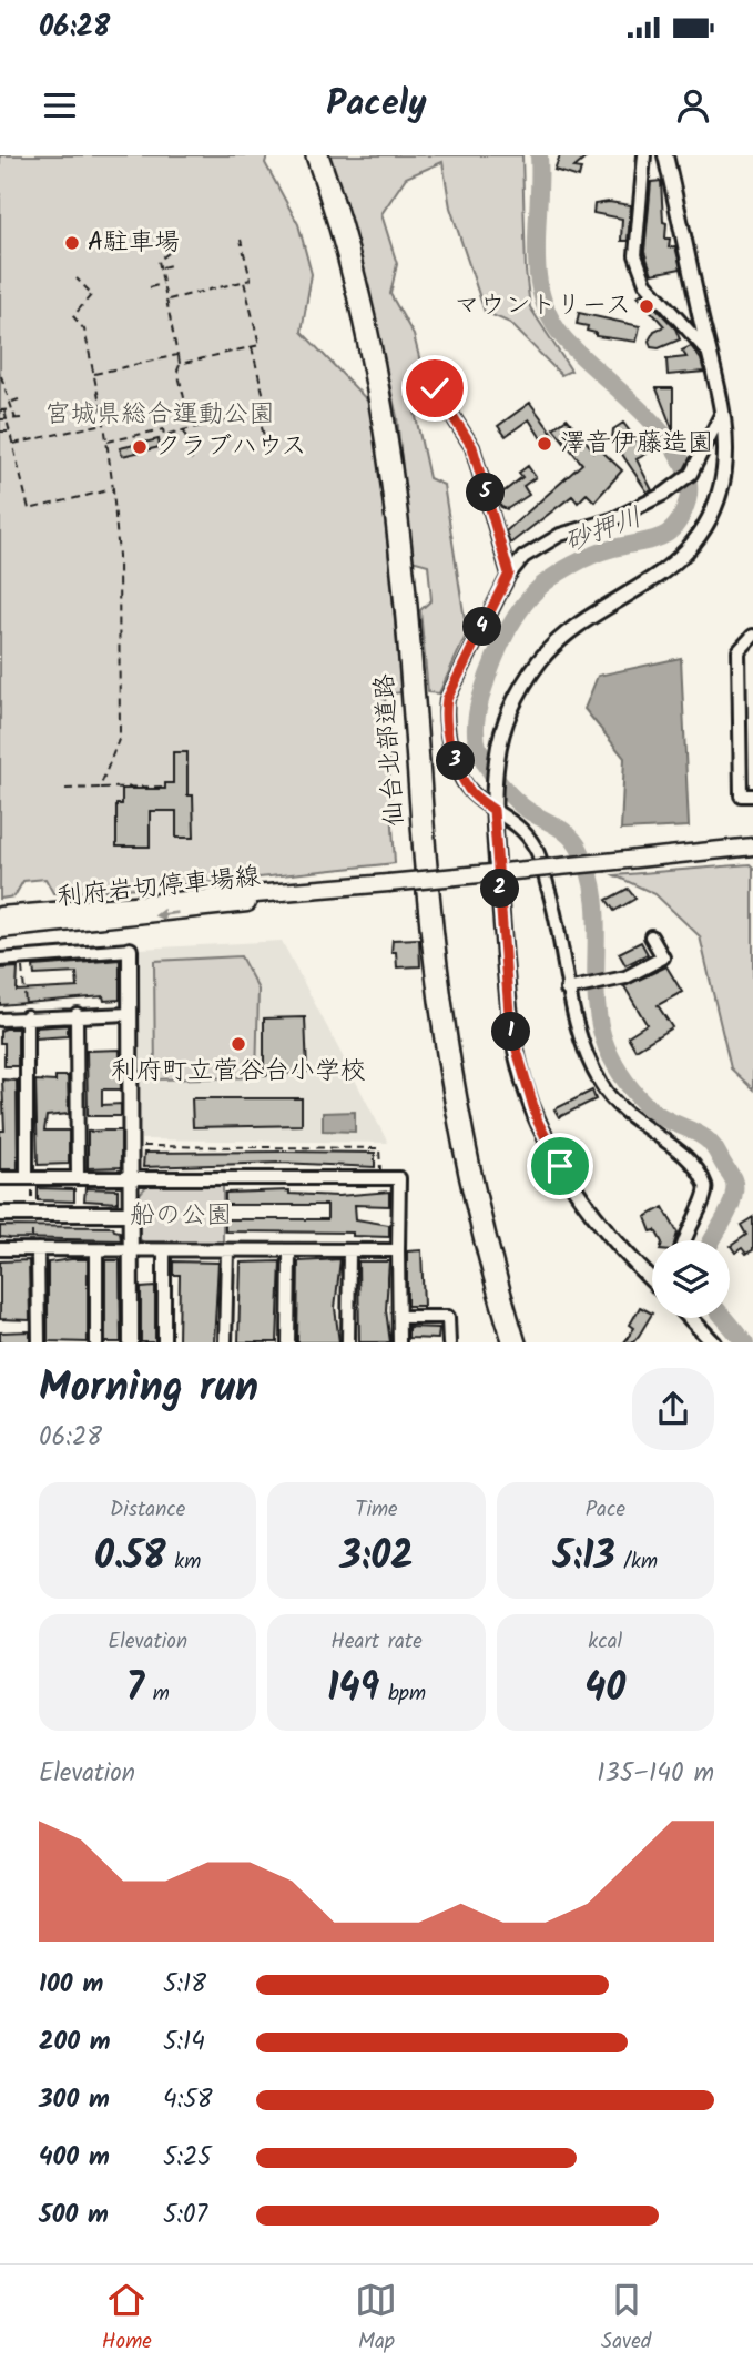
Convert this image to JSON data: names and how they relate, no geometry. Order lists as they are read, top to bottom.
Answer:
{
  "streets": {
    "highway": ["仙台北部道路"],
    "main road": ["利府岩切停車場線"]
  },
  "water": ["砂押川"],
  "parks": ["宮城県総合運動公園", "船の公園"],
  "places": [
    "A駐車場",
    "マウントリース",
    "澤音伊藤造園",
    "クラブハウス",
    "利府町立菅谷台小学校"
  ],
  "page": {
    "status": "06:28",
    "header": "Pacely",
    "pins": [
      "5",
      "4",
      "3",
      "2",
      "1"
    ],
    "heading": ["Morning run", "06:28"],
    "stats": [
      ["Distance", "0.58 km"],
      ["Time", "3:02"],
      ["Pace", "5:13 /km"],
      ["Elevation", "7 m"],
      ["Heart rate", "149 bpm"],
      ["kcal", "40"]
    ],
    "chart": ["Elevation", "135–140 m"],
    "list": [
      {
        "name": "100 m",
        "note": "5:18"
      },
      {
        "name": "200 m",
        "note": "5:14"
      },
      {
        "name": "300 m",
        "note": "4:58"
      },
      {
        "name": "400 m",
        "note": "5:25"
      },
      {
        "name": "500 m",
        "note": "5:07"
      }
    ],
    "tabs": ["Home", "Map", "Saved"]
  }
}
